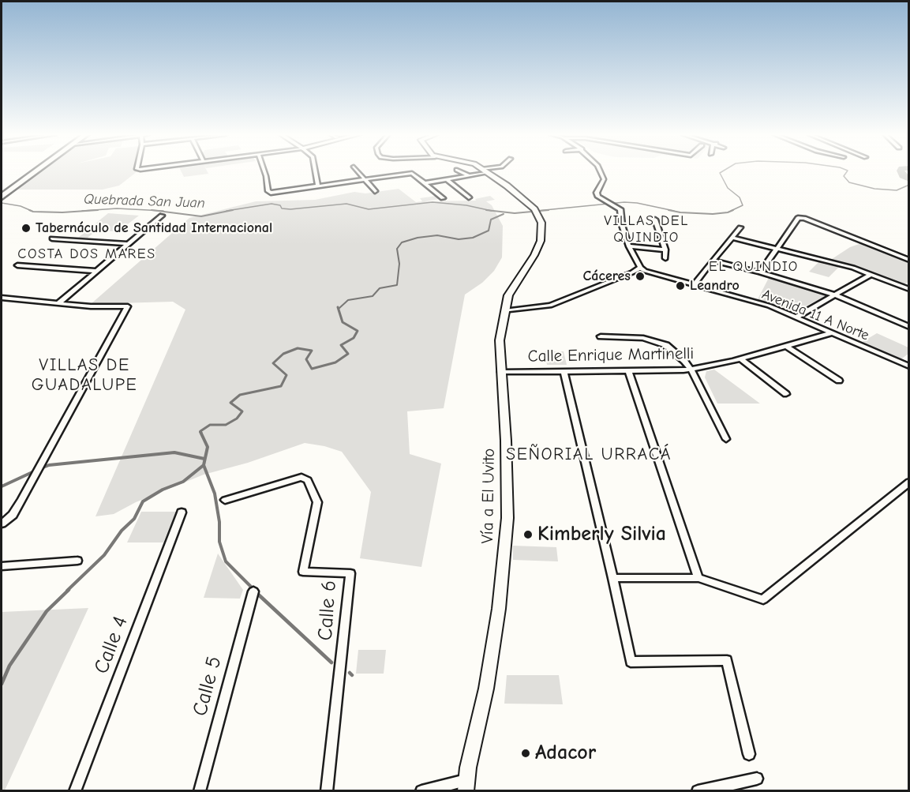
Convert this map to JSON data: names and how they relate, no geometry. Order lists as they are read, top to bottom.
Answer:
{
  "streets": {
    "street": [
      "Avenida 11 A Norte",
      "Calle Enrique Martinelli",
      "Vía a El Uvito",
      "Calle 6",
      "Calle 4",
      "Calle 5"
    ]
  },
  "crossings": [
    ["Avenida 11 A Norte", "Calle Enrique Martinelli"],
    ["Calle Enrique Martinelli", "Vía a El Uvito"]
  ],
  "districts": [
    "VILLAS DEL QUINDIO",
    "COSTA DOS MARES",
    "EL QUINDIO",
    "VILLAS DE GUADALUPE",
    "SEÑORIAL URRACÁ"
  ],
  "water": ["Quebrada San Juan"],
  "places": [
    "Tabernáculo de Santidad Internacional",
    "Cáceres",
    "Leandro",
    "Kimberly Silvia",
    "Adacor"
  ]
}
